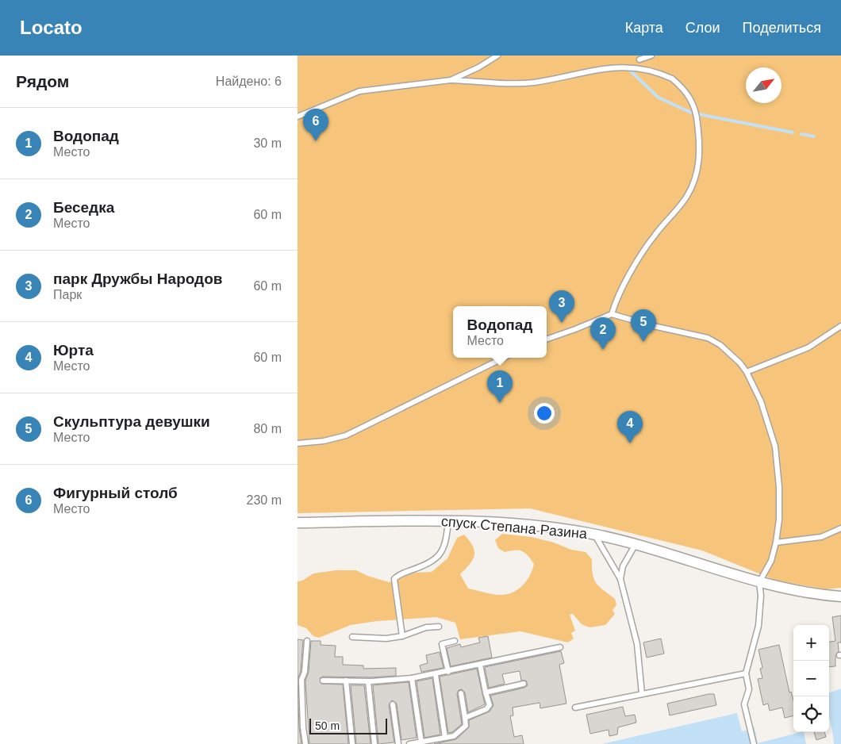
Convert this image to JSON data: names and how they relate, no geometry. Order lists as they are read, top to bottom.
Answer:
{
  "streets": {
    "street": ["спуск Степана Разина"]
  },
  "scale_bar": "50 m",
  "north": "top right",
  "page": {
    "header": "Locato",
    "nav": ["Карта", "Слои", "Поделиться"],
    "heading": ["Рядом", "Найдено: 6"],
    "list": [
      {
        "mark": "1",
        "name": "Водопад",
        "note": "Место",
        "value": "30 m"
      },
      {
        "mark": "2",
        "name": "Беседка",
        "note": "Место",
        "value": "60 m"
      },
      {
        "mark": "3",
        "name": "парк Дружбы Народов",
        "note": "Парк",
        "value": "60 m"
      },
      {
        "mark": "4",
        "name": "Юрта",
        "note": "Место",
        "value": "60 m"
      },
      {
        "mark": "5",
        "name": "Скульптура девушки",
        "note": "Место",
        "value": "80 m"
      },
      {
        "mark": "6",
        "name": "Фигурный столб",
        "note": "Место",
        "value": "230 m"
      }
    ],
    "pins": [
      "6",
      "3",
      "5",
      "2",
      "1",
      "4"
    ],
    "popup": ["Водопад", "Место"],
    "map_buttons": ["+", "−"],
    "scale": "50 m"
  }
}
